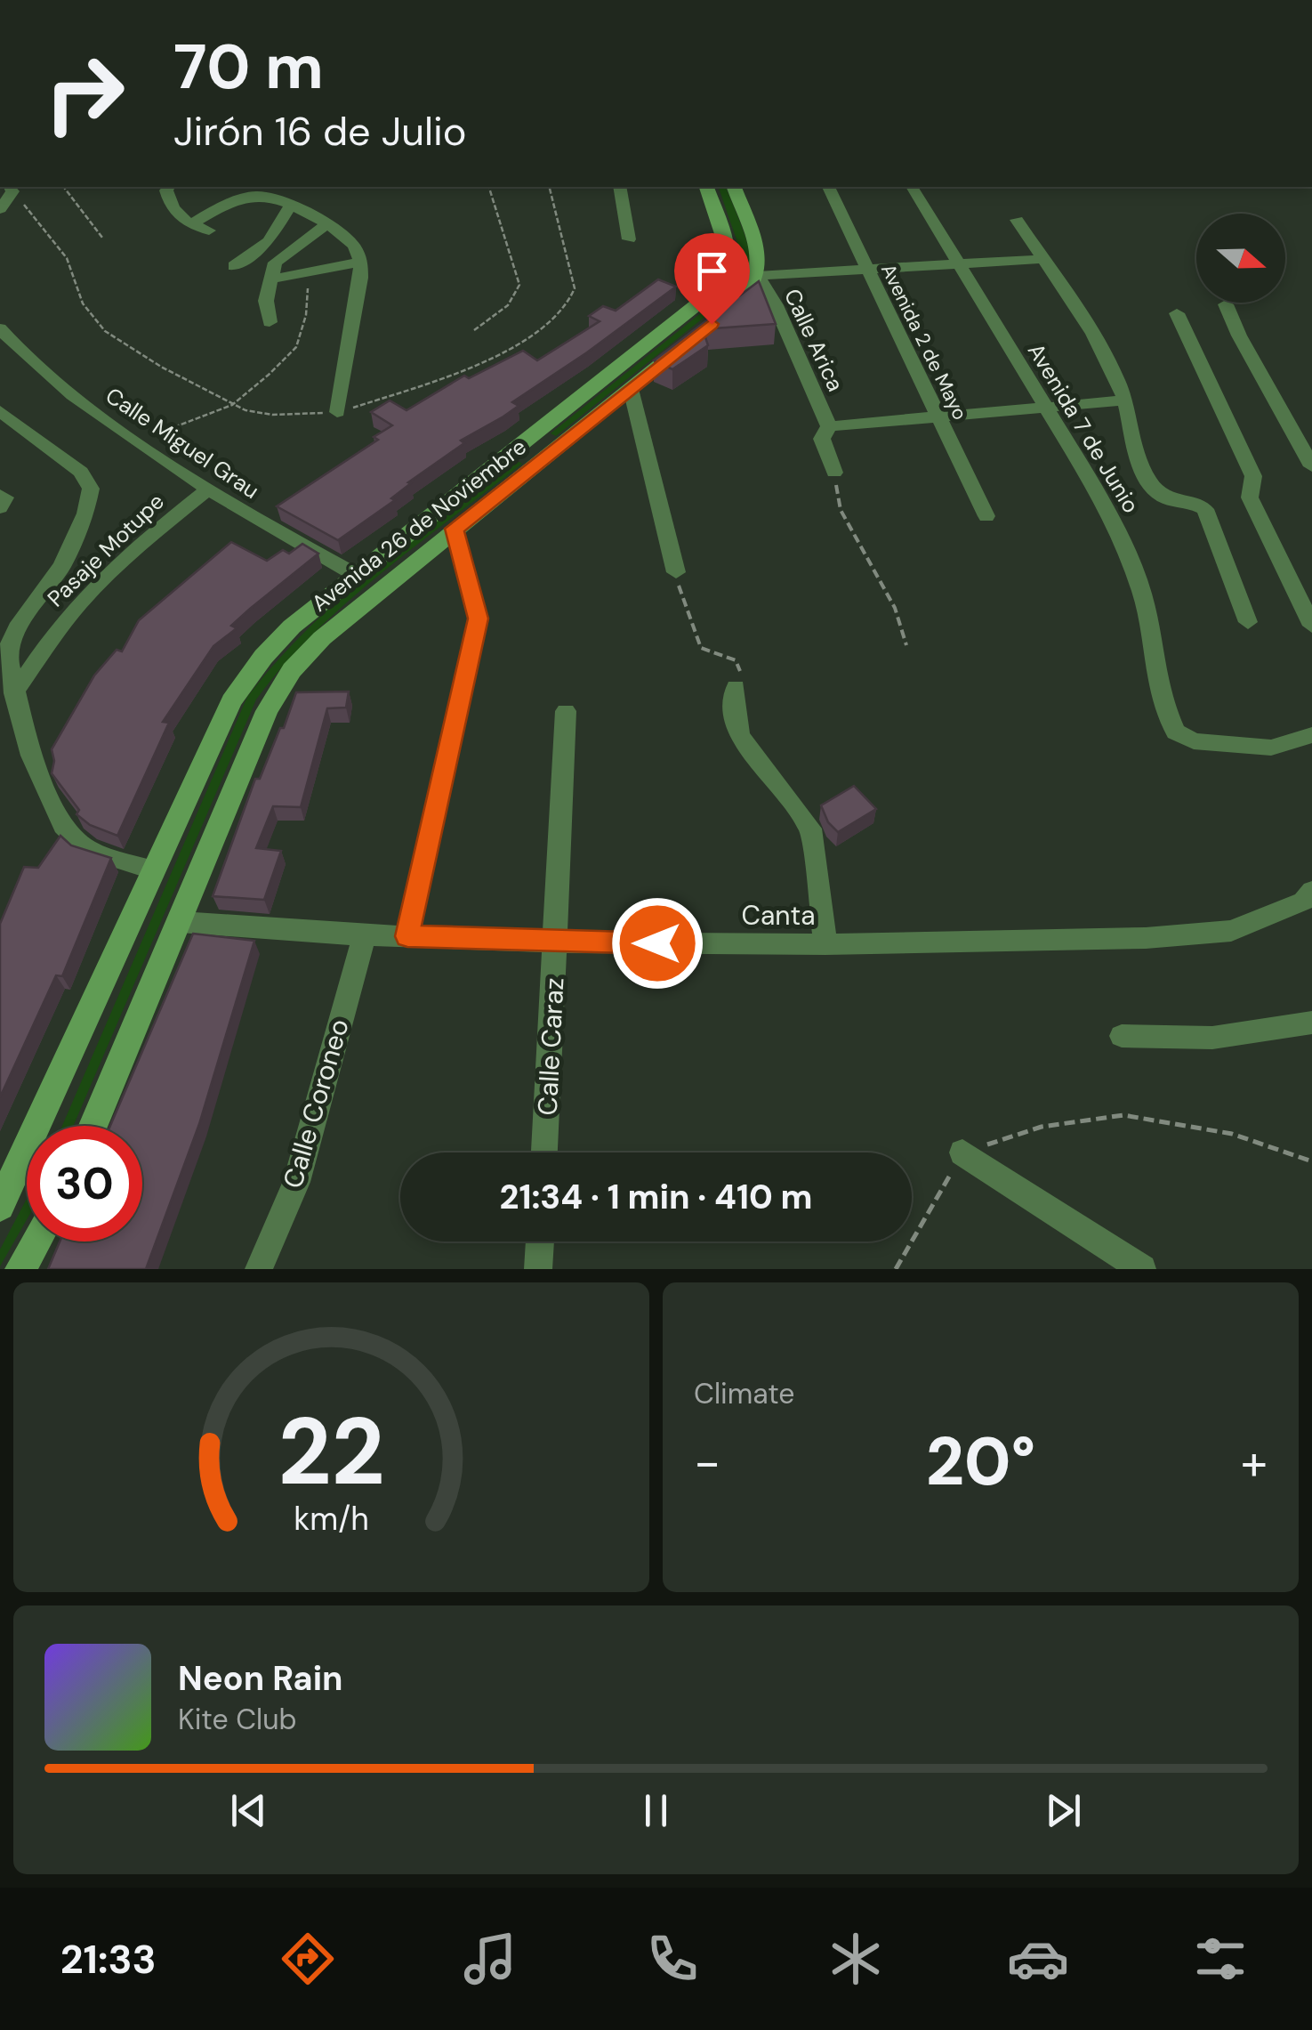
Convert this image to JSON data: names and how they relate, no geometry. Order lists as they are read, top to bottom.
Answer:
{
  "streets": {
    "main road": ["Avenida 26 de Noviembre"],
    "street": [
      "Calle Arica",
      "Avenida 2 de Mayo",
      "Avenida 7 de Junio",
      "Calle Miguel Grau",
      "Pasaje Motupe",
      "Canta",
      "Calle Caraz",
      "Calle Coroneo"
    ]
  },
  "crossings": [
    ["Calle Miguel Grau", "Avenida 26 de Noviembre"],
    ["Calle Miguel Grau", "Pasaje Motupe"],
    ["Avenida 26 de Noviembre", "Canta"],
    ["Canta", "Calle Caraz"],
    ["Canta", "Calle Coroneo"]
  ],
  "north": "right",
  "page": {
    "turn": ["70 m", "Jirón 16 de Julio"],
    "limit": "30",
    "trip": "21:34 · 1 min · 410 m",
    "tile": "Climate",
    "heat": ["−", "20°", "+"],
    "song": ["Neon Rain", "Kite Club"],
    "tabs": "21:33",
    "gauge": ["22", "km/h"]
  }
}
